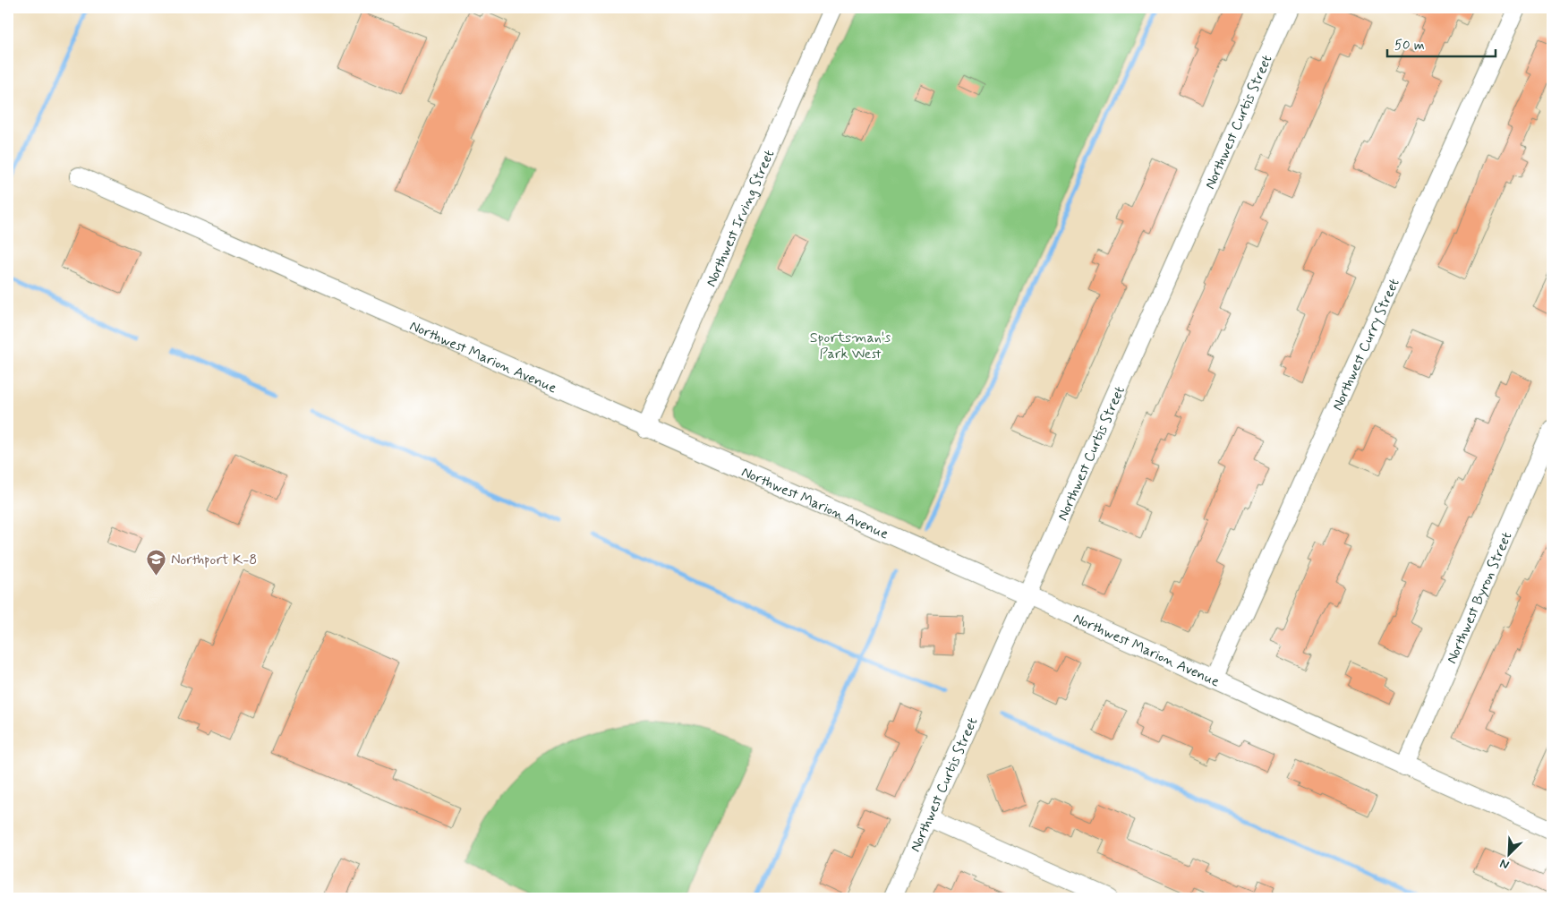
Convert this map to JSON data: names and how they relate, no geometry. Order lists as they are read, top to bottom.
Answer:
{
  "streets": {
    "street": [
      "Northwest Curtis Street",
      "Northwest Irving Street",
      "Northwest Curry Street",
      "Northwest Marion Avenue",
      "Northwest Byron Street"
    ]
  },
  "crossings": [
    ["Northwest Curtis Street", "Northwest Marion Avenue"],
    ["Northwest Irving Street", "Northwest Marion Avenue"],
    ["Northwest Curry Street", "Northwest Marion Avenue"],
    ["Northwest Marion Avenue", "Northwest Byron Street"]
  ],
  "parks": ["Sportsman's Park West"],
  "places": {
    "school or university": ["Northport K-8"]
  },
  "scale_bar": "50 m",
  "north": "bottom left"
}
